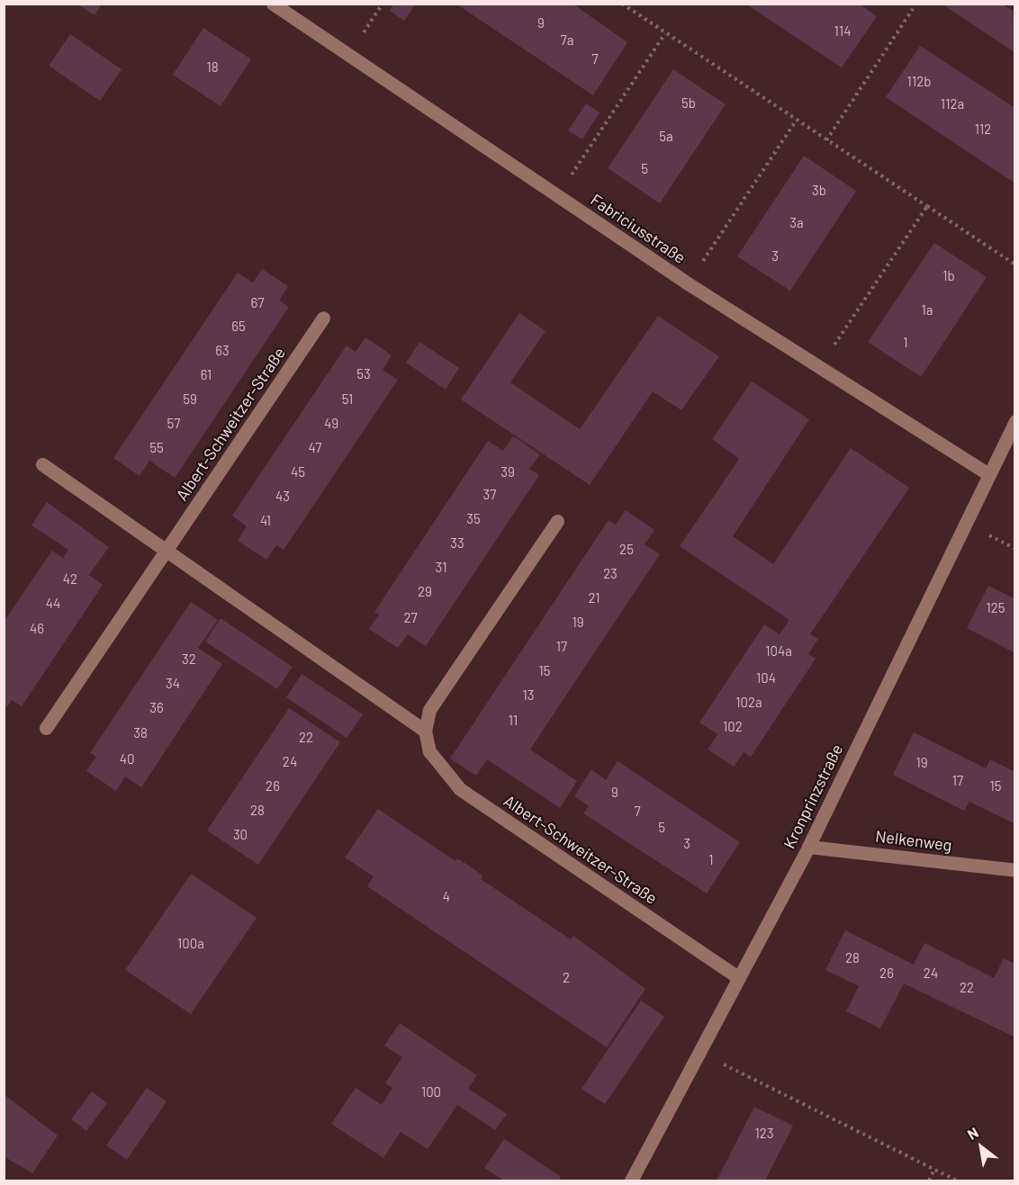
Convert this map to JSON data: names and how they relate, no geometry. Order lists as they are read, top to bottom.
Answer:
{
  "streets": {
    "street": [
      "Fabriciusstraße",
      "Albert-Schweitzer-Straße",
      "Kronprinzstraße",
      "Nelkenweg"
    ]
  },
  "crossings": [
    ["Fabriciusstraße", "Kronprinzstraße"],
    ["Albert-Schweitzer-Straße", "Kronprinzstraße"],
    ["Kronprinzstraße", "Nelkenweg"]
  ],
  "house_numbers": [
    "9",
    "114",
    "7a",
    "7",
    "18",
    "112b",
    "5b",
    "112a",
    "112",
    "5a",
    "5",
    "3b",
    "3a",
    "3",
    "1b",
    "67",
    "1a",
    "65",
    "1",
    "63",
    "53",
    "61",
    "59",
    "51",
    "57",
    "49",
    "55",
    "47",
    "45",
    "39",
    "37",
    "43",
    "35",
    "41",
    "33",
    "25",
    "31",
    "23",
    "42",
    "29",
    "21",
    "44",
    "125",
    "27",
    "19",
    "46",
    "17",
    "104a",
    "32",
    "15",
    "104",
    "34",
    "13",
    "102a",
    "36",
    "11",
    "102",
    "38",
    "22",
    "40",
    "24",
    "19",
    "17",
    "26",
    "15",
    "9",
    "28",
    "7",
    "5",
    "30",
    "3",
    "1",
    "4",
    "100a",
    "28",
    "26",
    "24",
    "2",
    "22",
    "100",
    "123"
  ],
  "north": "top left"
}
